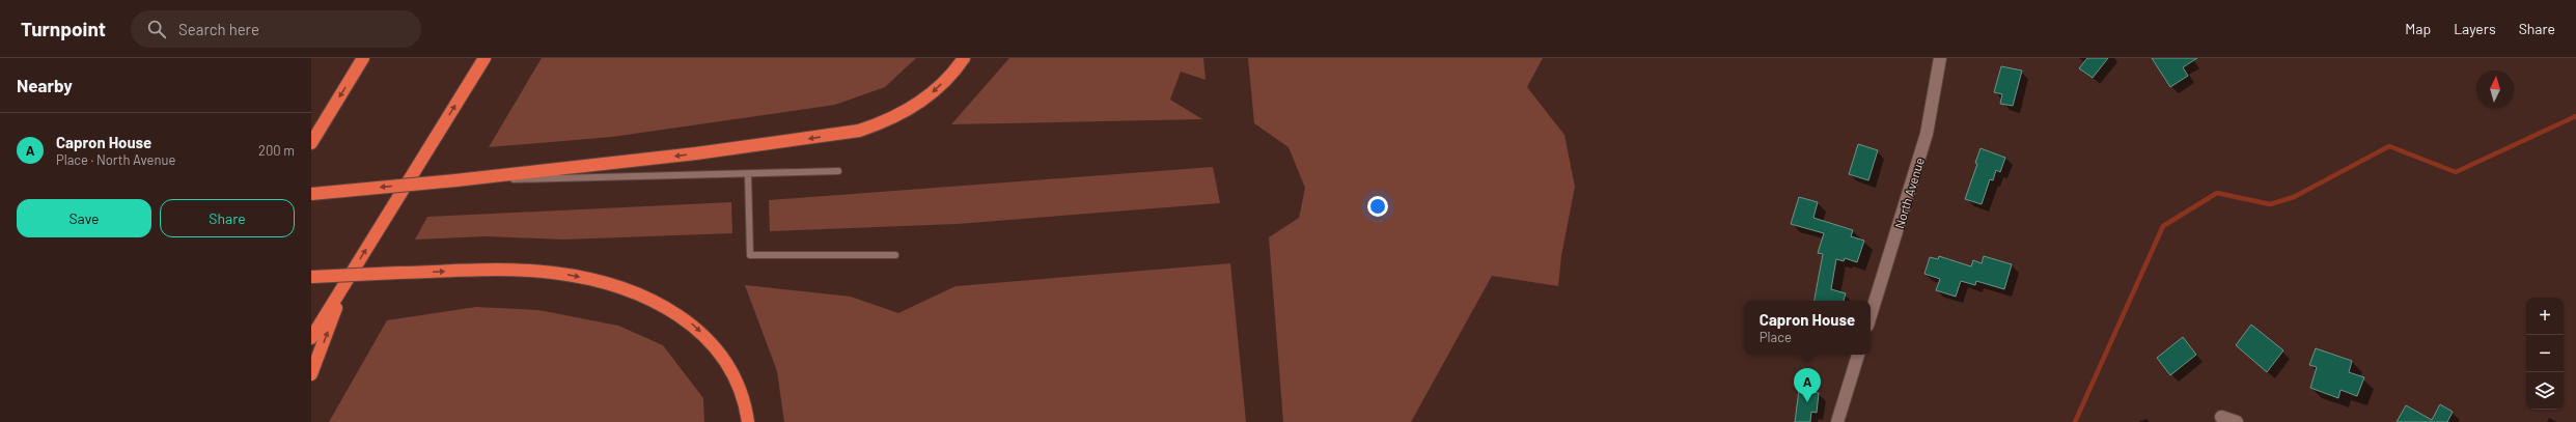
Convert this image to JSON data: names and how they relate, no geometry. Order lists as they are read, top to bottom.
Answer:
{
  "streets": {
    "main road": ["North Avenue"]
  },
  "north": "top",
  "page": {
    "header": "Turnpoint",
    "search": "Search here",
    "nav": ["Map", "Layers", "Share"],
    "heading": "Nearby",
    "list": [
      {
        "mark": "A",
        "name": "Capron House",
        "note": "Place · North Avenue",
        "value": "200 m"
      }
    ],
    "buttons": ["Save", "Share"],
    "map_buttons": ["+", "−"],
    "popup": ["Capron House", "Place"],
    "pins": "A"
  }
}
